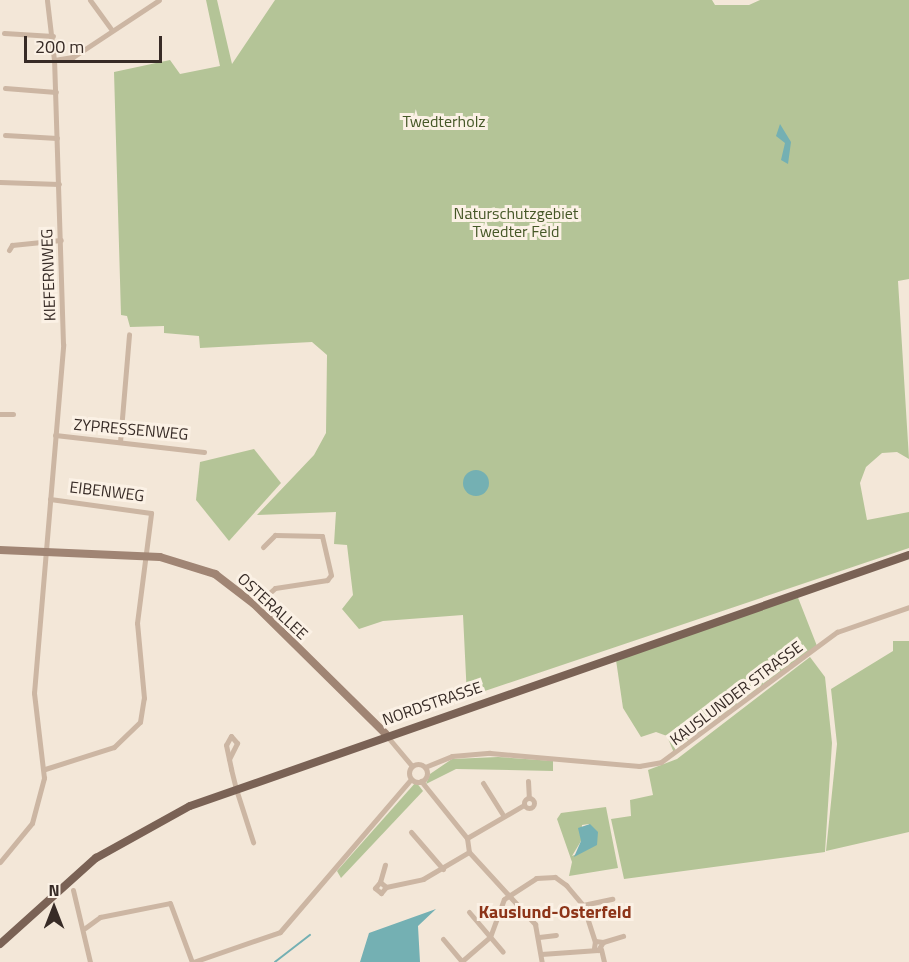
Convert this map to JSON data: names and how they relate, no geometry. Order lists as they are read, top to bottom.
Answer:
{
  "streets": {
    "main road": ["NORDSTRASSE"],
    "street": [
      "KIEFERNWEG",
      "ZYPRESSENWEG",
      "EIBENWEG",
      "OSTERALLEE",
      "KAUSLUNDER STRASSE"
    ]
  },
  "crossings": [
    ["KIEFERNWEG", "ZYPRESSENWEG"],
    ["KIEFERNWEG", "EIBENWEG"],
    ["KIEFERNWEG", "OSTERALLEE"],
    ["EIBENWEG", "OSTERALLEE"],
    ["OSTERALLEE", "KAUSLUNDER STRASSE"],
    ["OSTERALLEE", "NORDSTRASSE"]
  ],
  "districts": ["Kauslund-Osterfeld"],
  "parks": ["Twedterholz", "Naturschutzgebiet Twedter Feld"],
  "scale_bar": "200 m",
  "north": "top"
}
